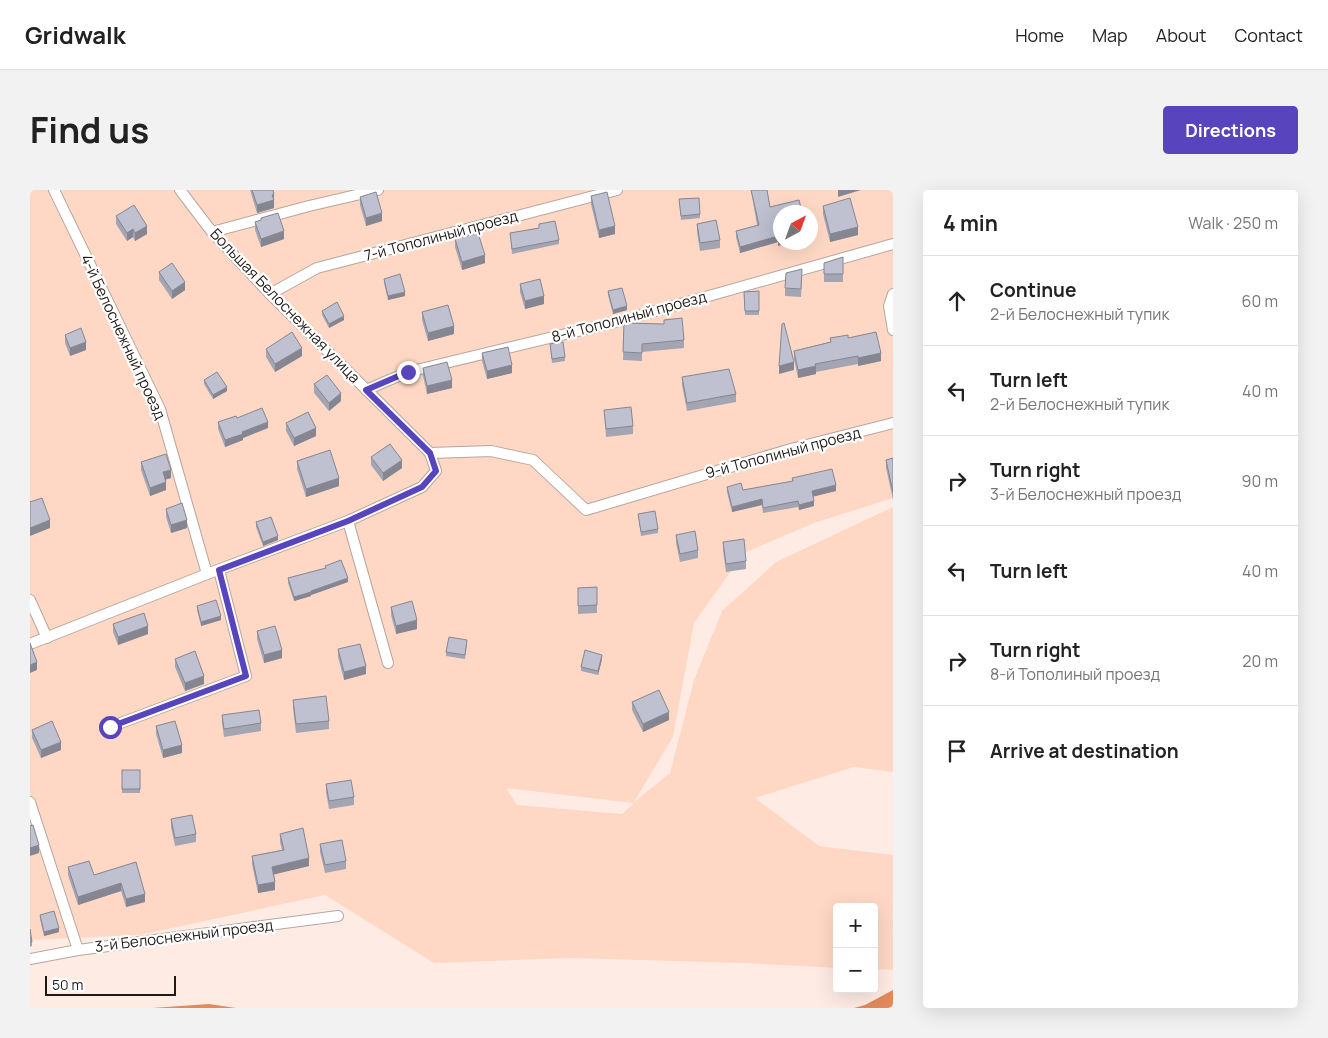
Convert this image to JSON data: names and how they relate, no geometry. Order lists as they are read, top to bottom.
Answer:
{
  "streets": {
    "lane": [
      "7-й Тополиный проезд",
      "Большая Белоснежная улица",
      "8-й Тополиный проезд",
      "4-й Белоснежный проезд",
      "9-й Тополиный проезд",
      "3-й Белоснежный проезд"
    ]
  },
  "crossings": [
    ["7-й Тополиный проезд", "Большая Белоснежная улица"],
    ["Большая Белоснежная улица", "8-й Тополиный проезд"],
    ["Большая Белоснежная улица", "9-й Тополиный проезд"]
  ],
  "scale_bar": "50 m",
  "north": "top right",
  "page": {
    "header": "Gridwalk",
    "nav": [
      "Home",
      "Map",
      "About",
      "Contact"
    ],
    "title": "Find us",
    "buttons": "Directions",
    "heading": ["4 min", "Walk · 250 m"],
    "list": [
      ["Continue", "2-й Белоснежный тупик", "60 m"],
      ["Turn left", "2-й Белоснежный тупик", "40 m"],
      ["Turn right", "3-й Белоснежный проезд", "90 m"],
      ["Turn left", "40 m"],
      ["Turn right", "8-й Тополиный проезд", "20 m"],
      "Arrive at destination"
    ],
    "map_buttons": ["+", "−"],
    "scale": "50 m"
  }
}
